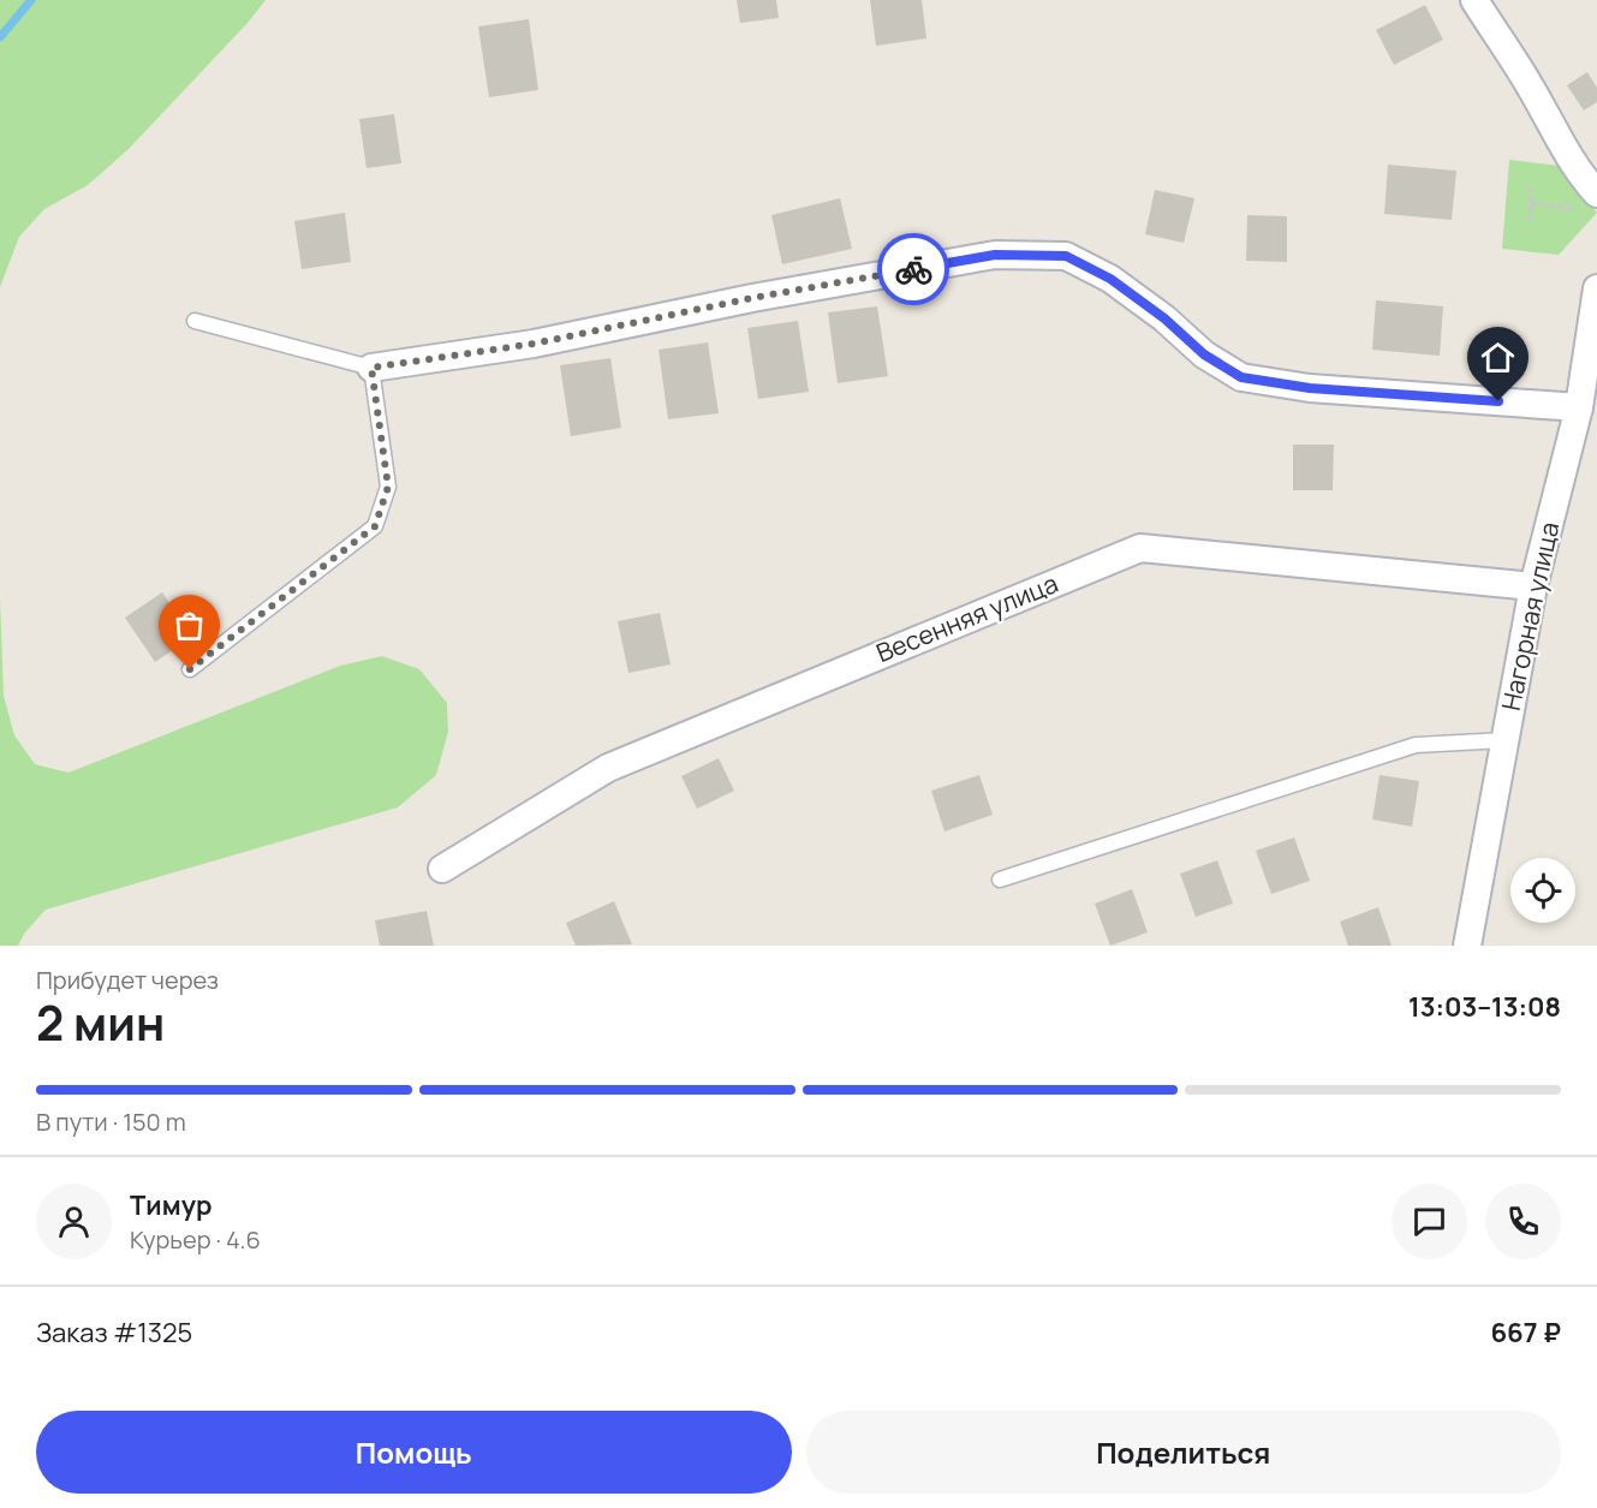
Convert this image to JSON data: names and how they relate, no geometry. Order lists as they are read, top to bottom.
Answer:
{
  "streets": {
    "street": ["Нагорная улица", "Весенняя улица"]
  },
  "crossings": [
    ["Нагорная улица", "Весенняя улица"]
  ],
  "page": {
    "heading": ["2 мин", "Прибудет через", "13:03–13:08"],
    "panel": [
      "Тимур",
      "Курьер · 4.6",
      "Заказ #1325",
      "667 ₽"
    ],
    "bar": "В пути · 150 m",
    "buttons": ["Помощь", "Поделиться"]
  }
}
